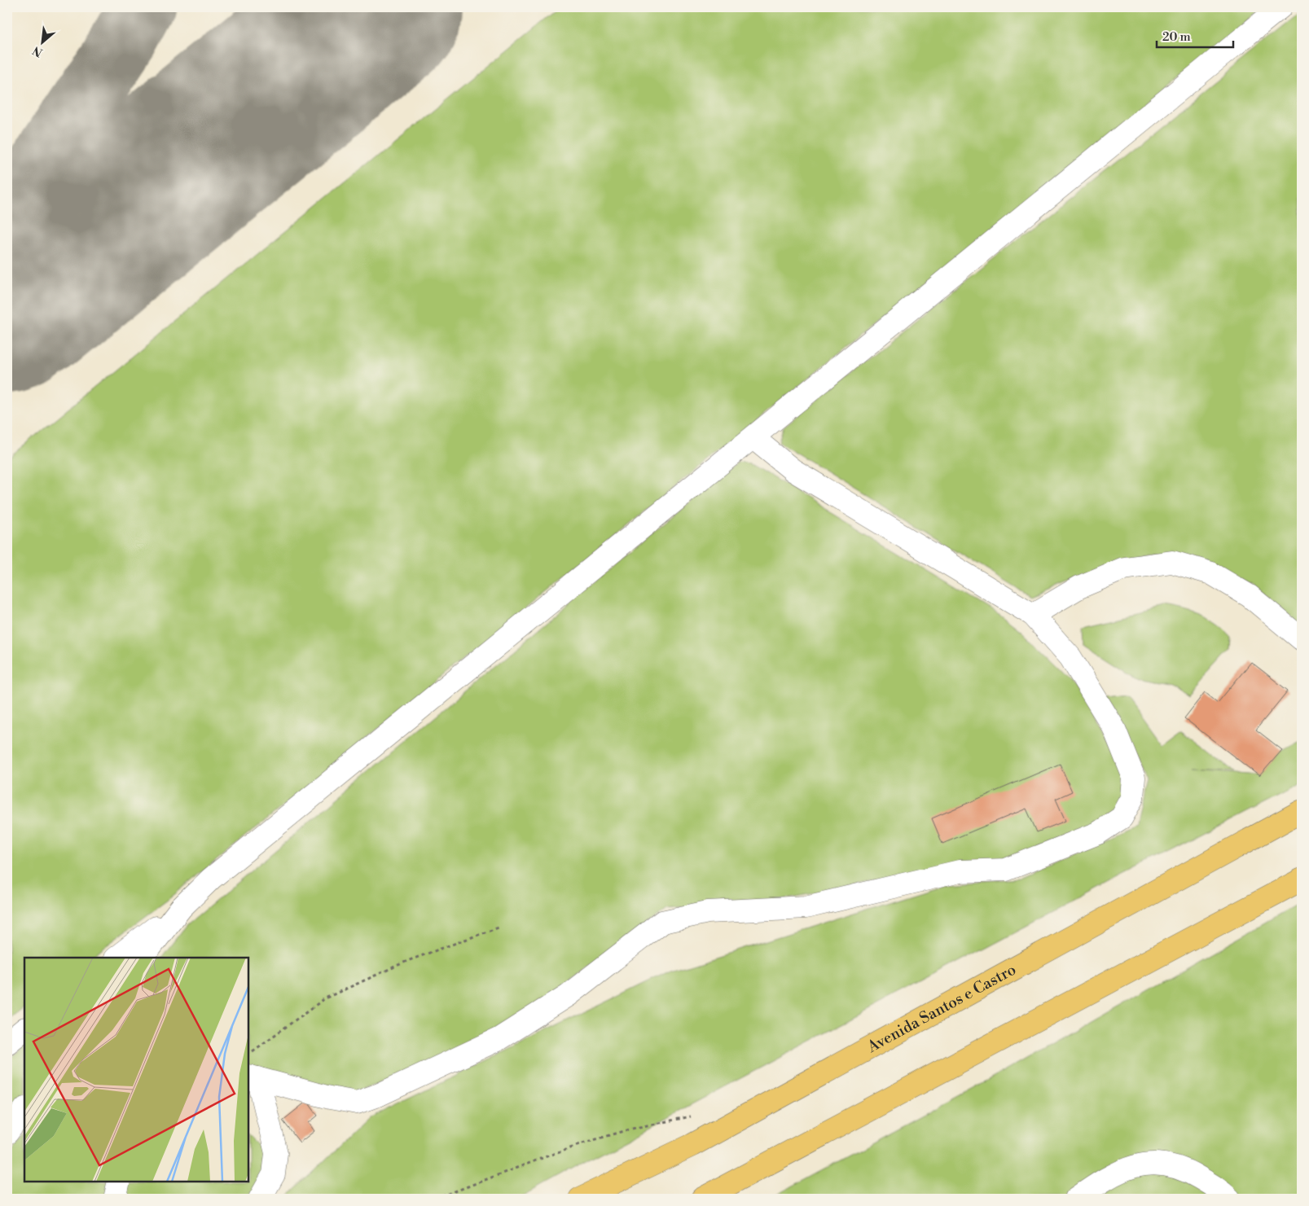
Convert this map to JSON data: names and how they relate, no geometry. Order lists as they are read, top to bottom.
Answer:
{
  "streets": {
    "main road": ["Avenida Santos e Castro"]
  },
  "scale_bar": "20 m",
  "north": "bottom left"
}
